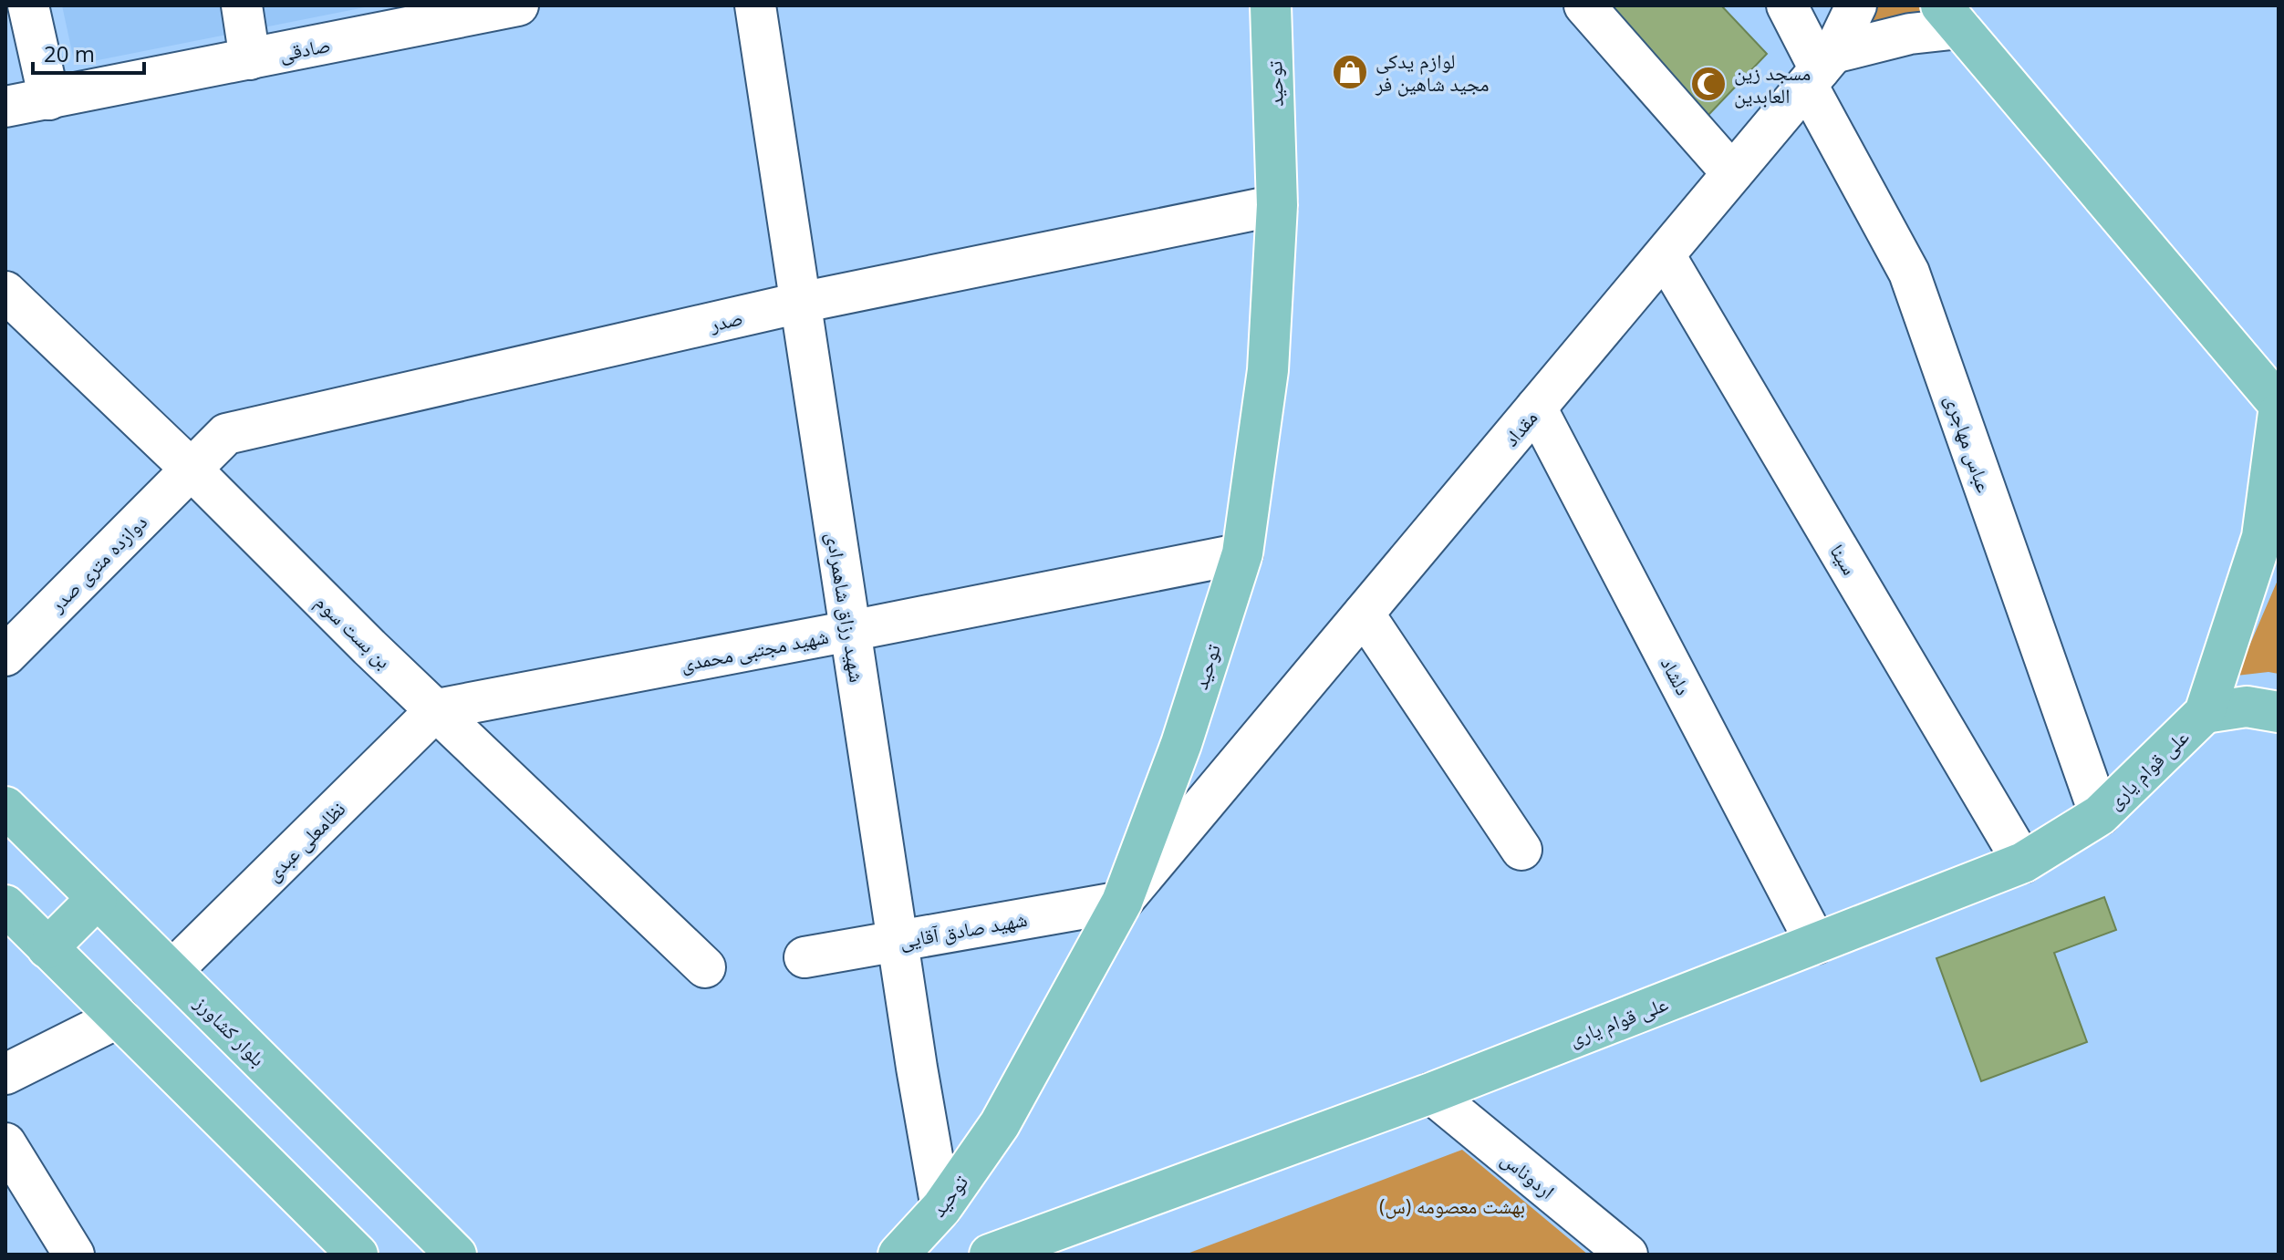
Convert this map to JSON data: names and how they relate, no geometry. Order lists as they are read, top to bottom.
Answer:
{
  "streets": {
    "main road": ["توحید", "علی قوام یاری", "بلوار کشاورز"],
    "street": [
      "صادقی",
      "صدر",
      "مقداد",
      "عباس مهاجری",
      "سینا",
      "دوازده متری صدر",
      "شهید رزاق شاهمرادی",
      "بن بست سوم",
      "شهید مجتبی محمدی",
      "دلشاد",
      "نظامعلی عبدی",
      "شهید صادق آقایی",
      "اردوناس"
    ]
  },
  "crossings": [
    ["توحید", "صدر"],
    ["توحید", "مقداد"],
    ["توحید", "شهید رزاق شاهمرادی"],
    ["توحید", "شهید مجتبی محمدی"],
    ["توحید", "شهید صادق آقایی"],
    ["صدر", "دوازده متری صدر"],
    ["صدر", "شهید رزاق شاهمرادی"],
    ["صدر", "بن بست سوم"],
    ["مقداد", "عباس مهاجری"],
    ["مقداد", "سینا"],
    ["مقداد", "دلشاد"],
    ["مقداد", "شهید صادق آقایی"],
    ["عباس مهاجری", "علی قوام یاری"],
    ["سینا", "علی قوام یاری"],
    ["دوازده متری صدر", "بن بست سوم"],
    ["شهید رزاق شاهمرادی", "شهید مجتبی محمدی"],
    ["شهید رزاق شاهمرادی", "شهید صادق آقایی"],
    ["بن بست سوم", "شهید مجتبی محمدی"],
    ["بن بست سوم", "نظامعلی عبدی"],
    ["شهید مجتبی محمدی", "نظامعلی عبدی"],
    ["دلشاد", "علی قوام یاری"],
    ["علی قوام یاری", "اردوناس"],
    ["نظامعلی عبدی", "بلوار کشاورز"]
  ],
  "parks": ["(بهشت معصومه (س"],
  "places": {
    "shop": ["لوازم یدکی مجید شاهین فر"],
    "mosque": ["مسجد زین العابدین"]
  },
  "scale_bar": "20 m"
}
